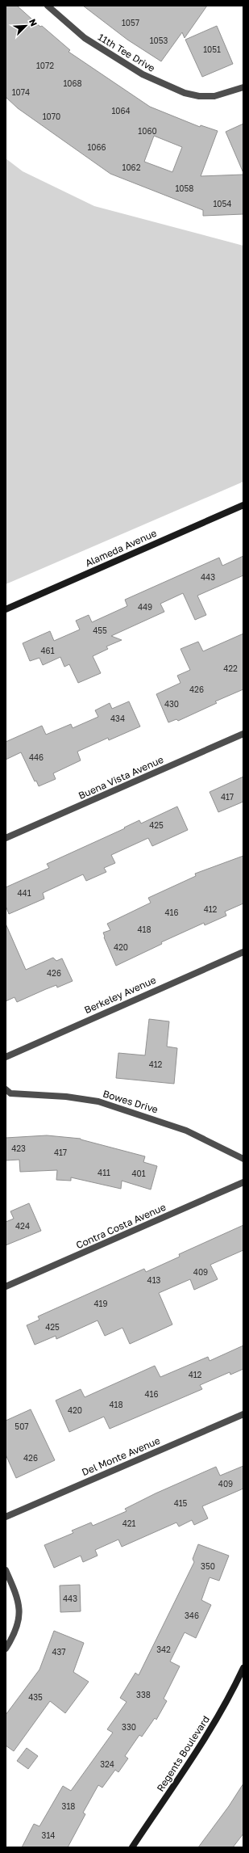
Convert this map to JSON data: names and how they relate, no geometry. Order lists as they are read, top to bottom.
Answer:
{
  "streets": {
    "street": [
      "11th Tee Drive",
      "Alameda Avenue",
      "Buena Vista Avenue",
      "Berkeley Avenue",
      "Bowes Drive",
      "Contra Costa Avenue",
      "Del Monte Avenue",
      "Regents Boulevard"
    ]
  },
  "house_numbers": [
    "1057",
    "1053",
    "1051",
    "1072",
    "1068",
    "1074",
    "1064",
    "1070",
    "1060",
    "1066",
    "1062",
    "1058",
    "1054",
    "443",
    "449",
    "455",
    "461",
    "422",
    "426",
    "430",
    "434",
    "446",
    "417",
    "425",
    "441",
    "412",
    "416",
    "418",
    "420",
    "426",
    "412",
    "423",
    "417",
    "411",
    "401",
    "424",
    "409",
    "413",
    "419",
    "425",
    "412",
    "416",
    "418",
    "420",
    "507",
    "426",
    "409",
    "415",
    "421",
    "350",
    "443",
    "346",
    "342",
    "437",
    "338",
    "435",
    "330",
    "324",
    "318",
    "314"
  ],
  "north": "top right"
}
